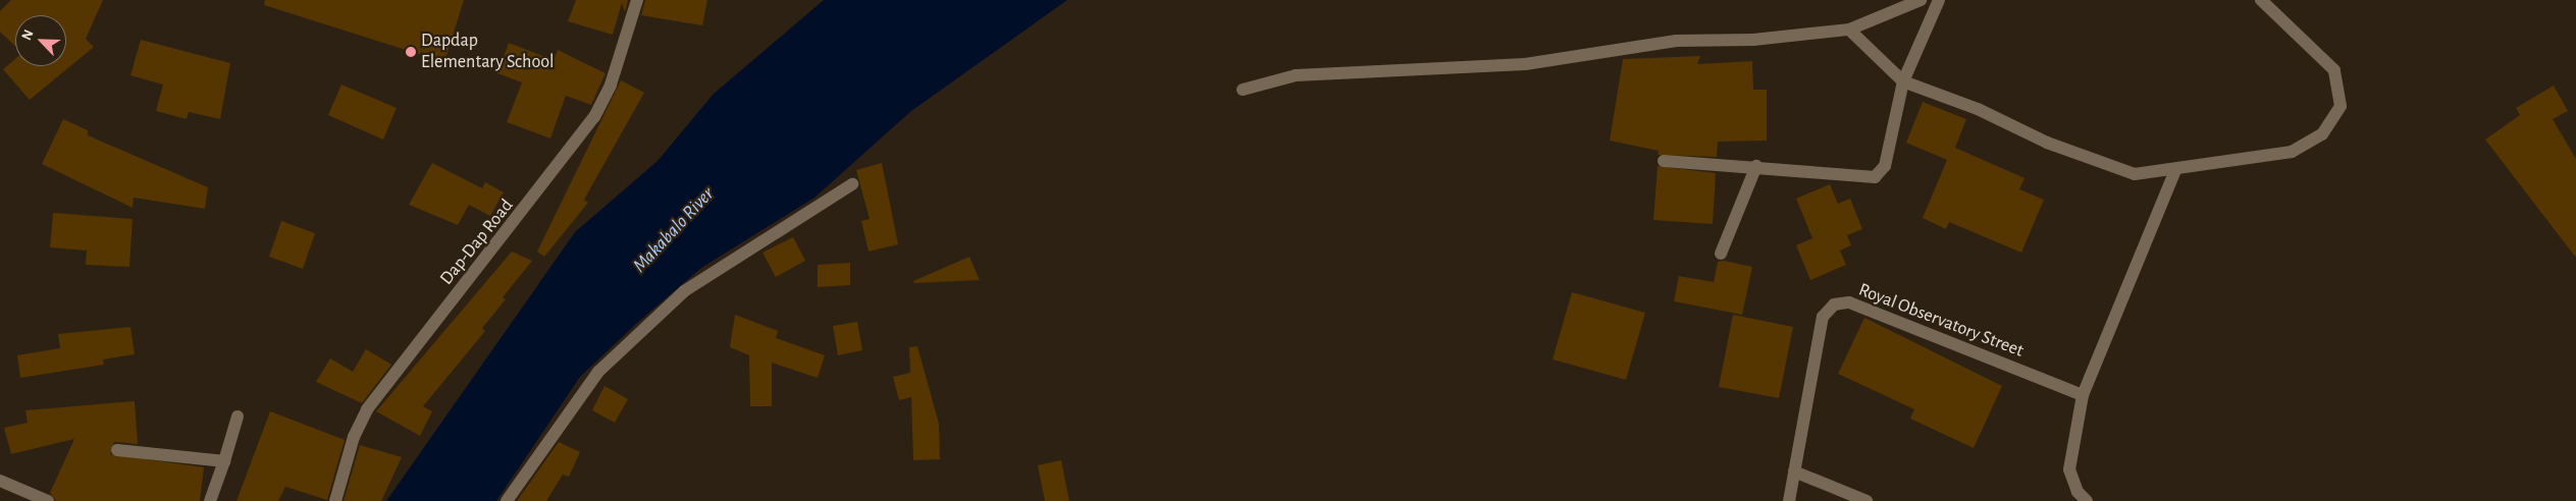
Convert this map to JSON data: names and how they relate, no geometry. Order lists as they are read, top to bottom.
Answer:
{
  "streets": {
    "street": ["Dap-Dap Road", "Royal Observatory Street"]
  },
  "water": ["Makabalo River"],
  "places": ["Dapdap Elementary School"],
  "north": "top left"
}
